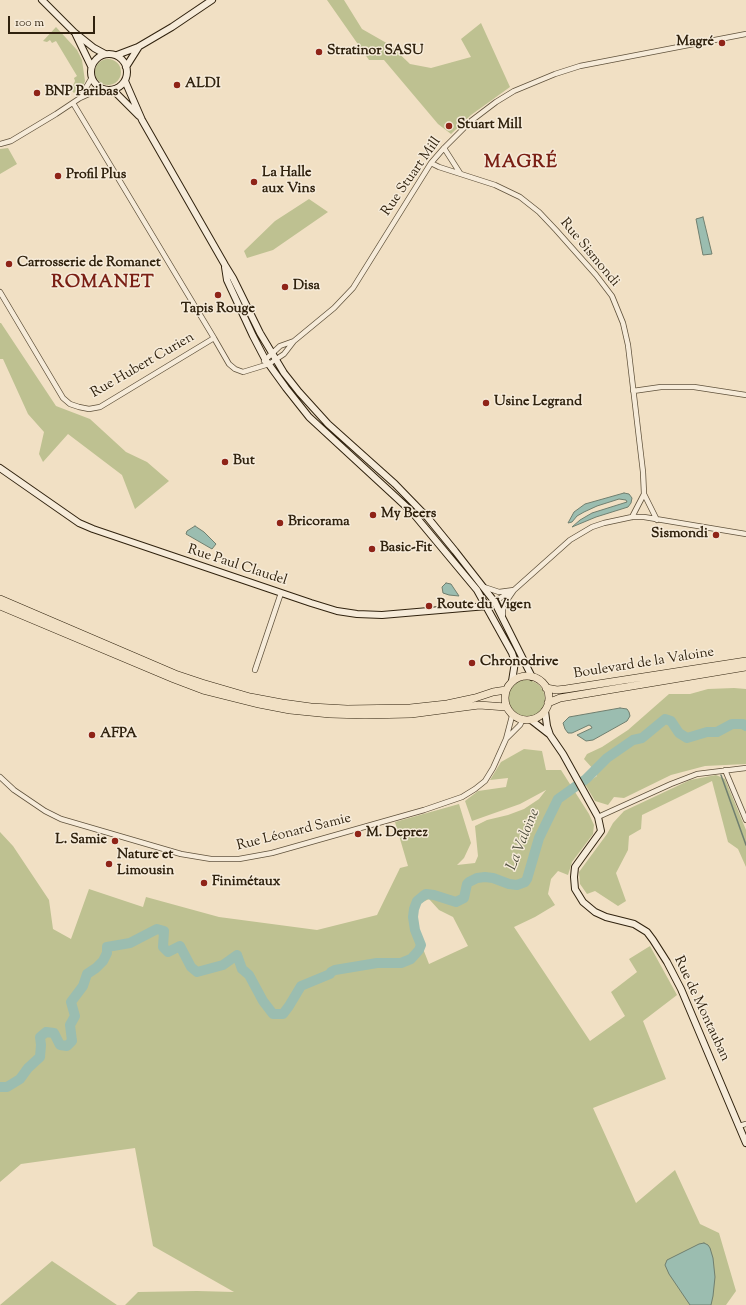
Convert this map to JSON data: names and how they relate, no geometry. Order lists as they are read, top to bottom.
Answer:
{
  "streets": {
    "main road": ["Rue Paul Claudel", "Boulevard de la Valoine", "Rue de Montauban"],
    "street": [
      "Rue Stuart Mill",
      "Rue Sismondi",
      "Rue Hubert Curien",
      "Rue Léonard Samie"
    ]
  },
  "crossings": [
    ["Rue Stuart Mill", "Rue Sismondi"],
    ["Rue Stuart Mill", "Rue Hubert Curien"]
  ],
  "districts": ["MAGRÉ", "ROMANET"],
  "water": ["La Valoine"],
  "places": [
    "Magré",
    "Stratinor SASU",
    "ALDI",
    "BNP Paribas",
    "Stuart Mill",
    "Profil Plus",
    "La Halle aux Vins",
    "Carrosserie de Romanet",
    "Disa",
    "Tapis Rouge",
    "Usine Legrand",
    "But",
    "My Beers",
    "Bricorama",
    "Sismondi",
    "Basic-Fit",
    "Route du Vigen",
    "Chronodrive",
    "AFPA",
    "M. Deprez",
    "L. Samie",
    "Nature et Limousin",
    "Finimétaux"
  ],
  "scale_bar": "100 m"
}
